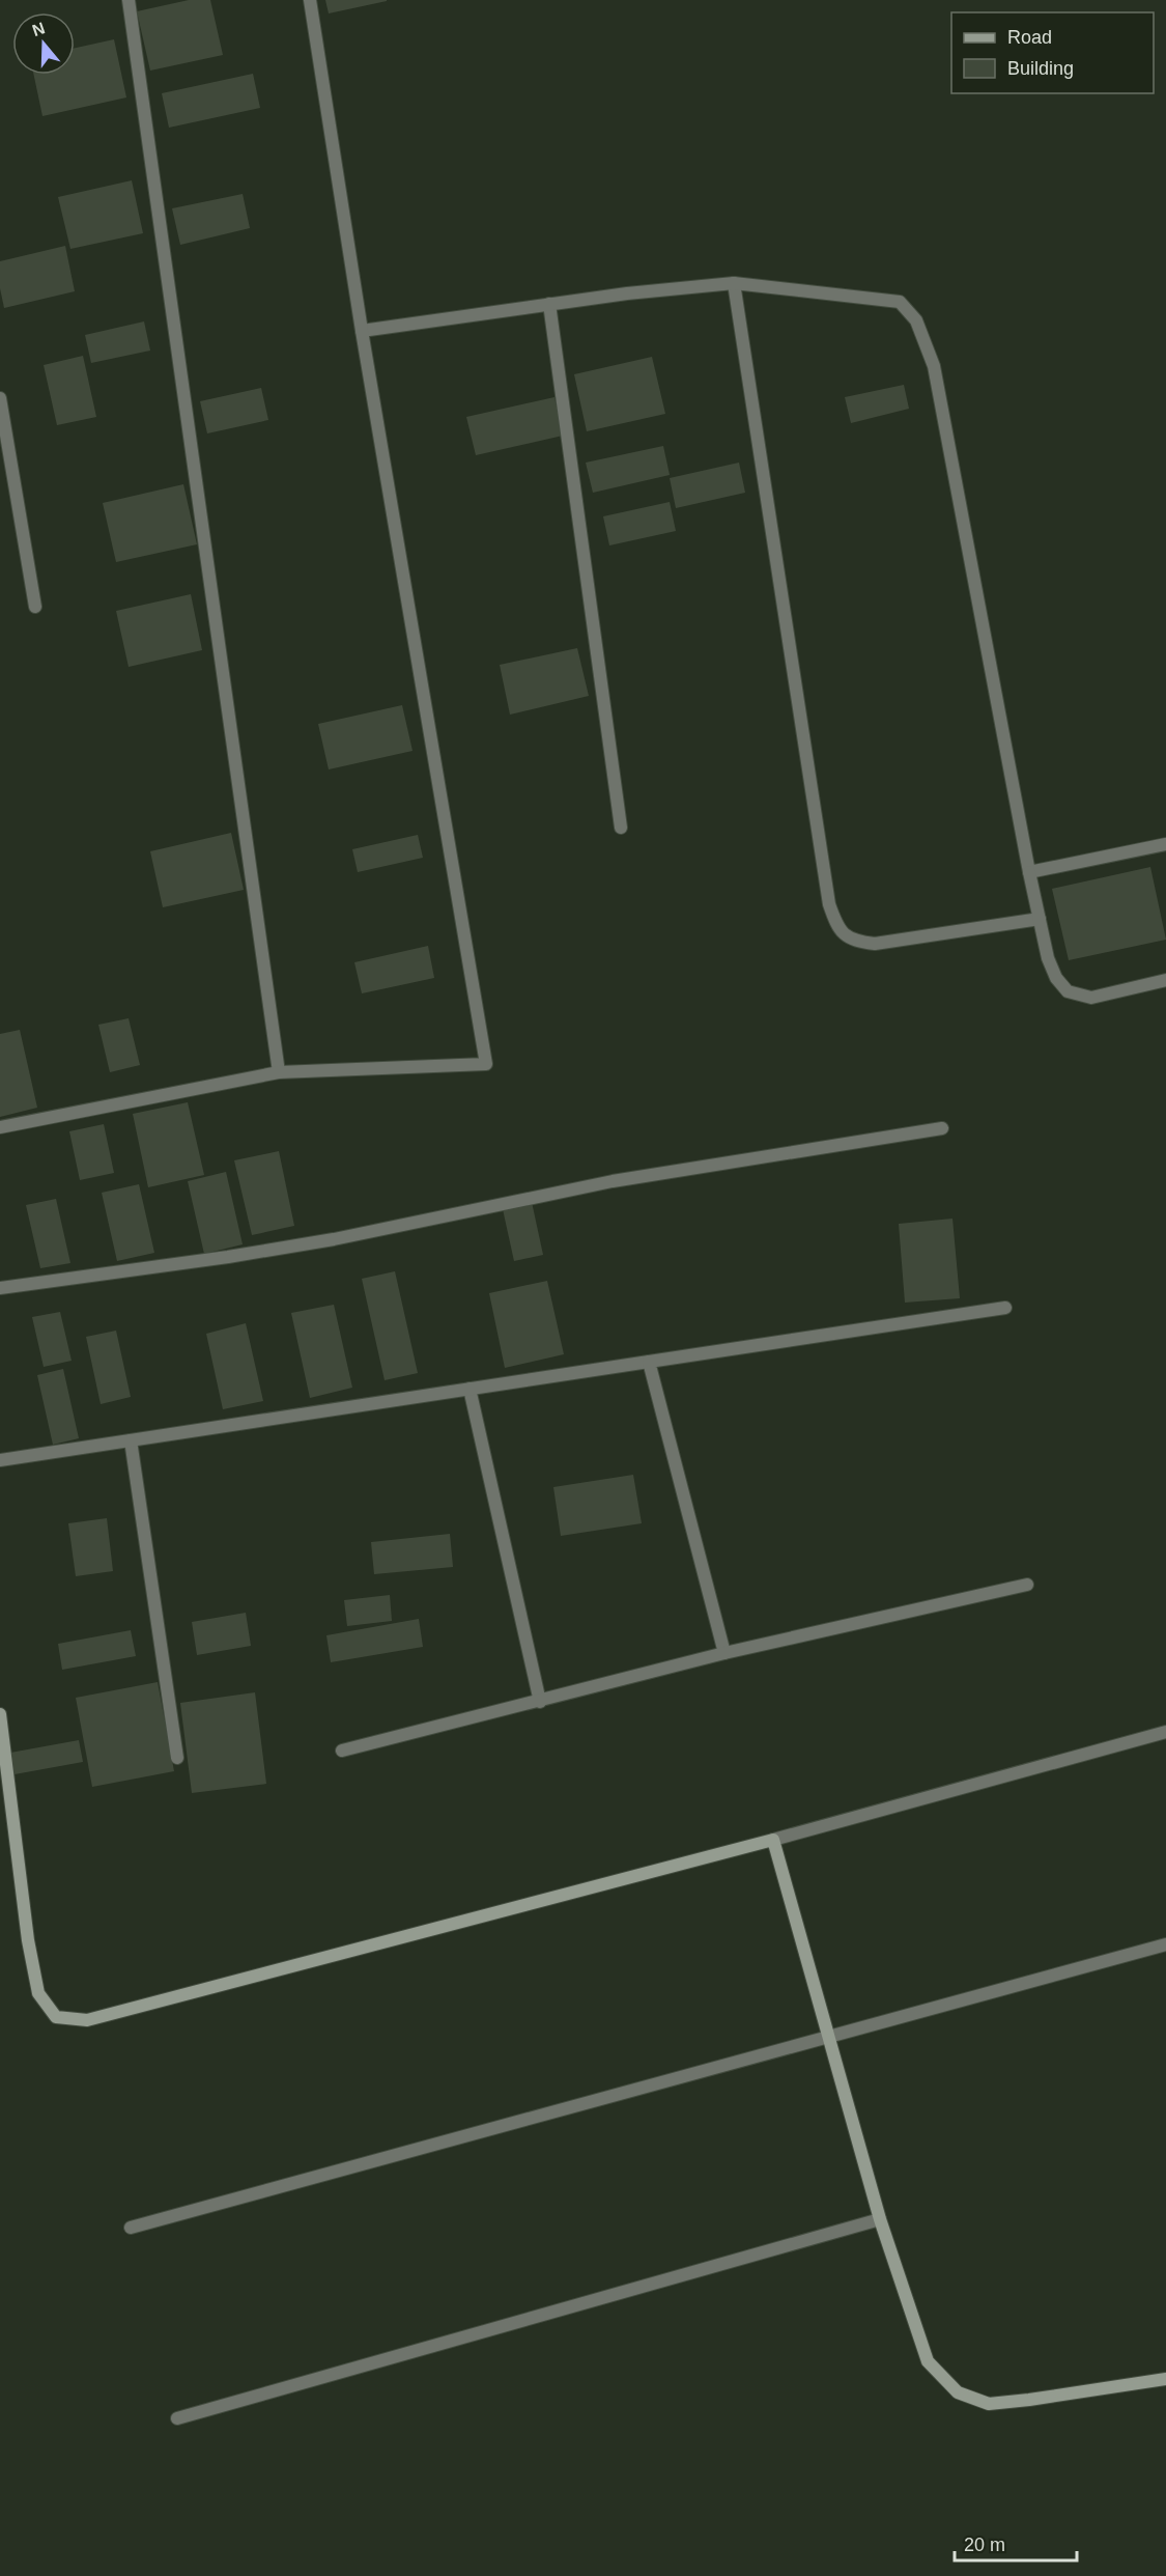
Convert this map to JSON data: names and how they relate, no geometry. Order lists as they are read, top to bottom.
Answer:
{
  "legend": ["Road", "Building"],
  "scale_bar": "20 m",
  "north": "top"
}
